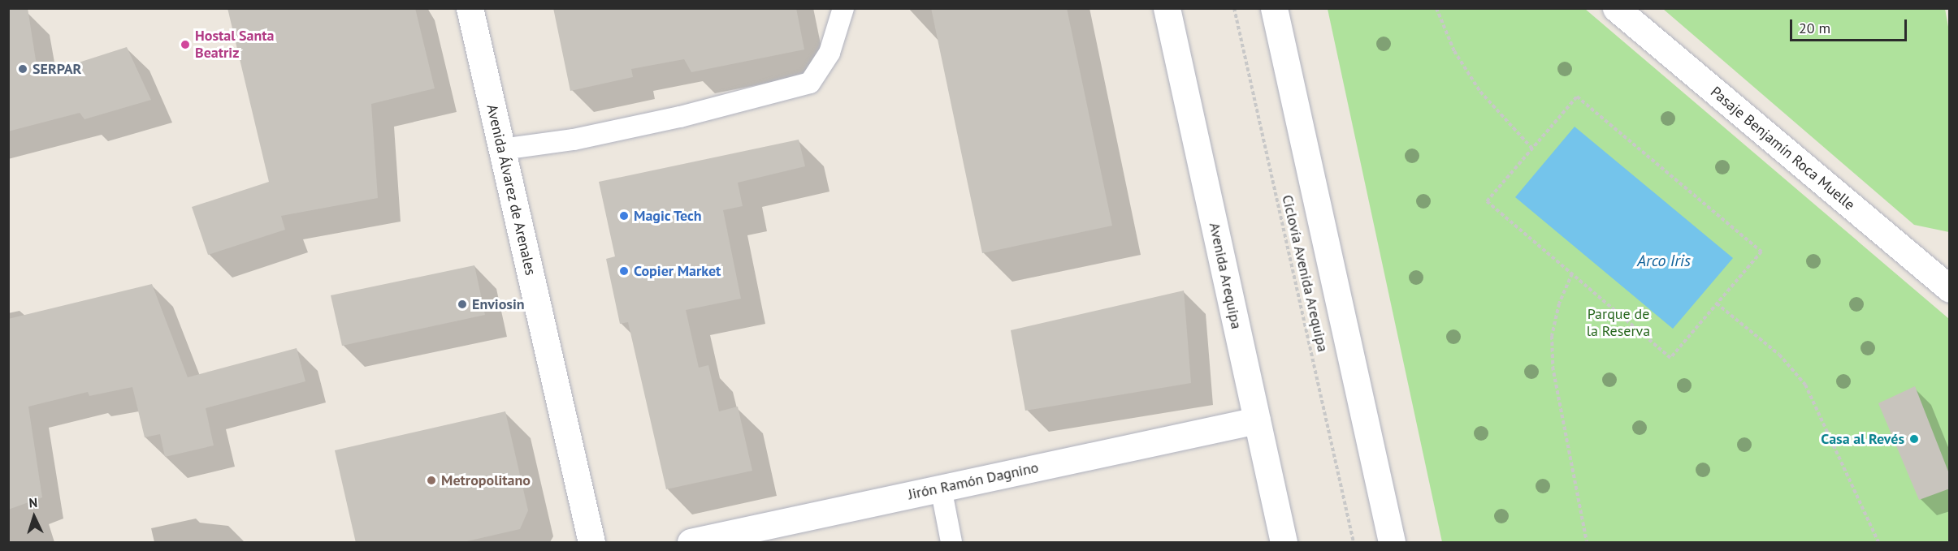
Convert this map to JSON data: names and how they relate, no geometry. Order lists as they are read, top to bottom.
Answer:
{
  "streets": {
    "main road": [
      "Pasaje Benjamín Roca Muelle",
      "Avenida Álvarez de Arenales",
      "Avenida Arequipa",
      "Jirón Ramón Dagnino"
    ],
    "path": ["Ciclovía Avenida Arequipa"]
  },
  "crossings": [
    ["Avenida Arequipa", "Jirón Ramón Dagnino"]
  ],
  "water": ["Arco Iris"],
  "parks": ["Parque de la Reserva"],
  "places": [
    "Hostal Santa Beatriz",
    "SERPAR",
    "Magic Tech",
    "Copier Market",
    "Enviosin",
    "Casa al Revés",
    "Metropolitano"
  ],
  "scale_bar": "20 m",
  "north": "top"
}
